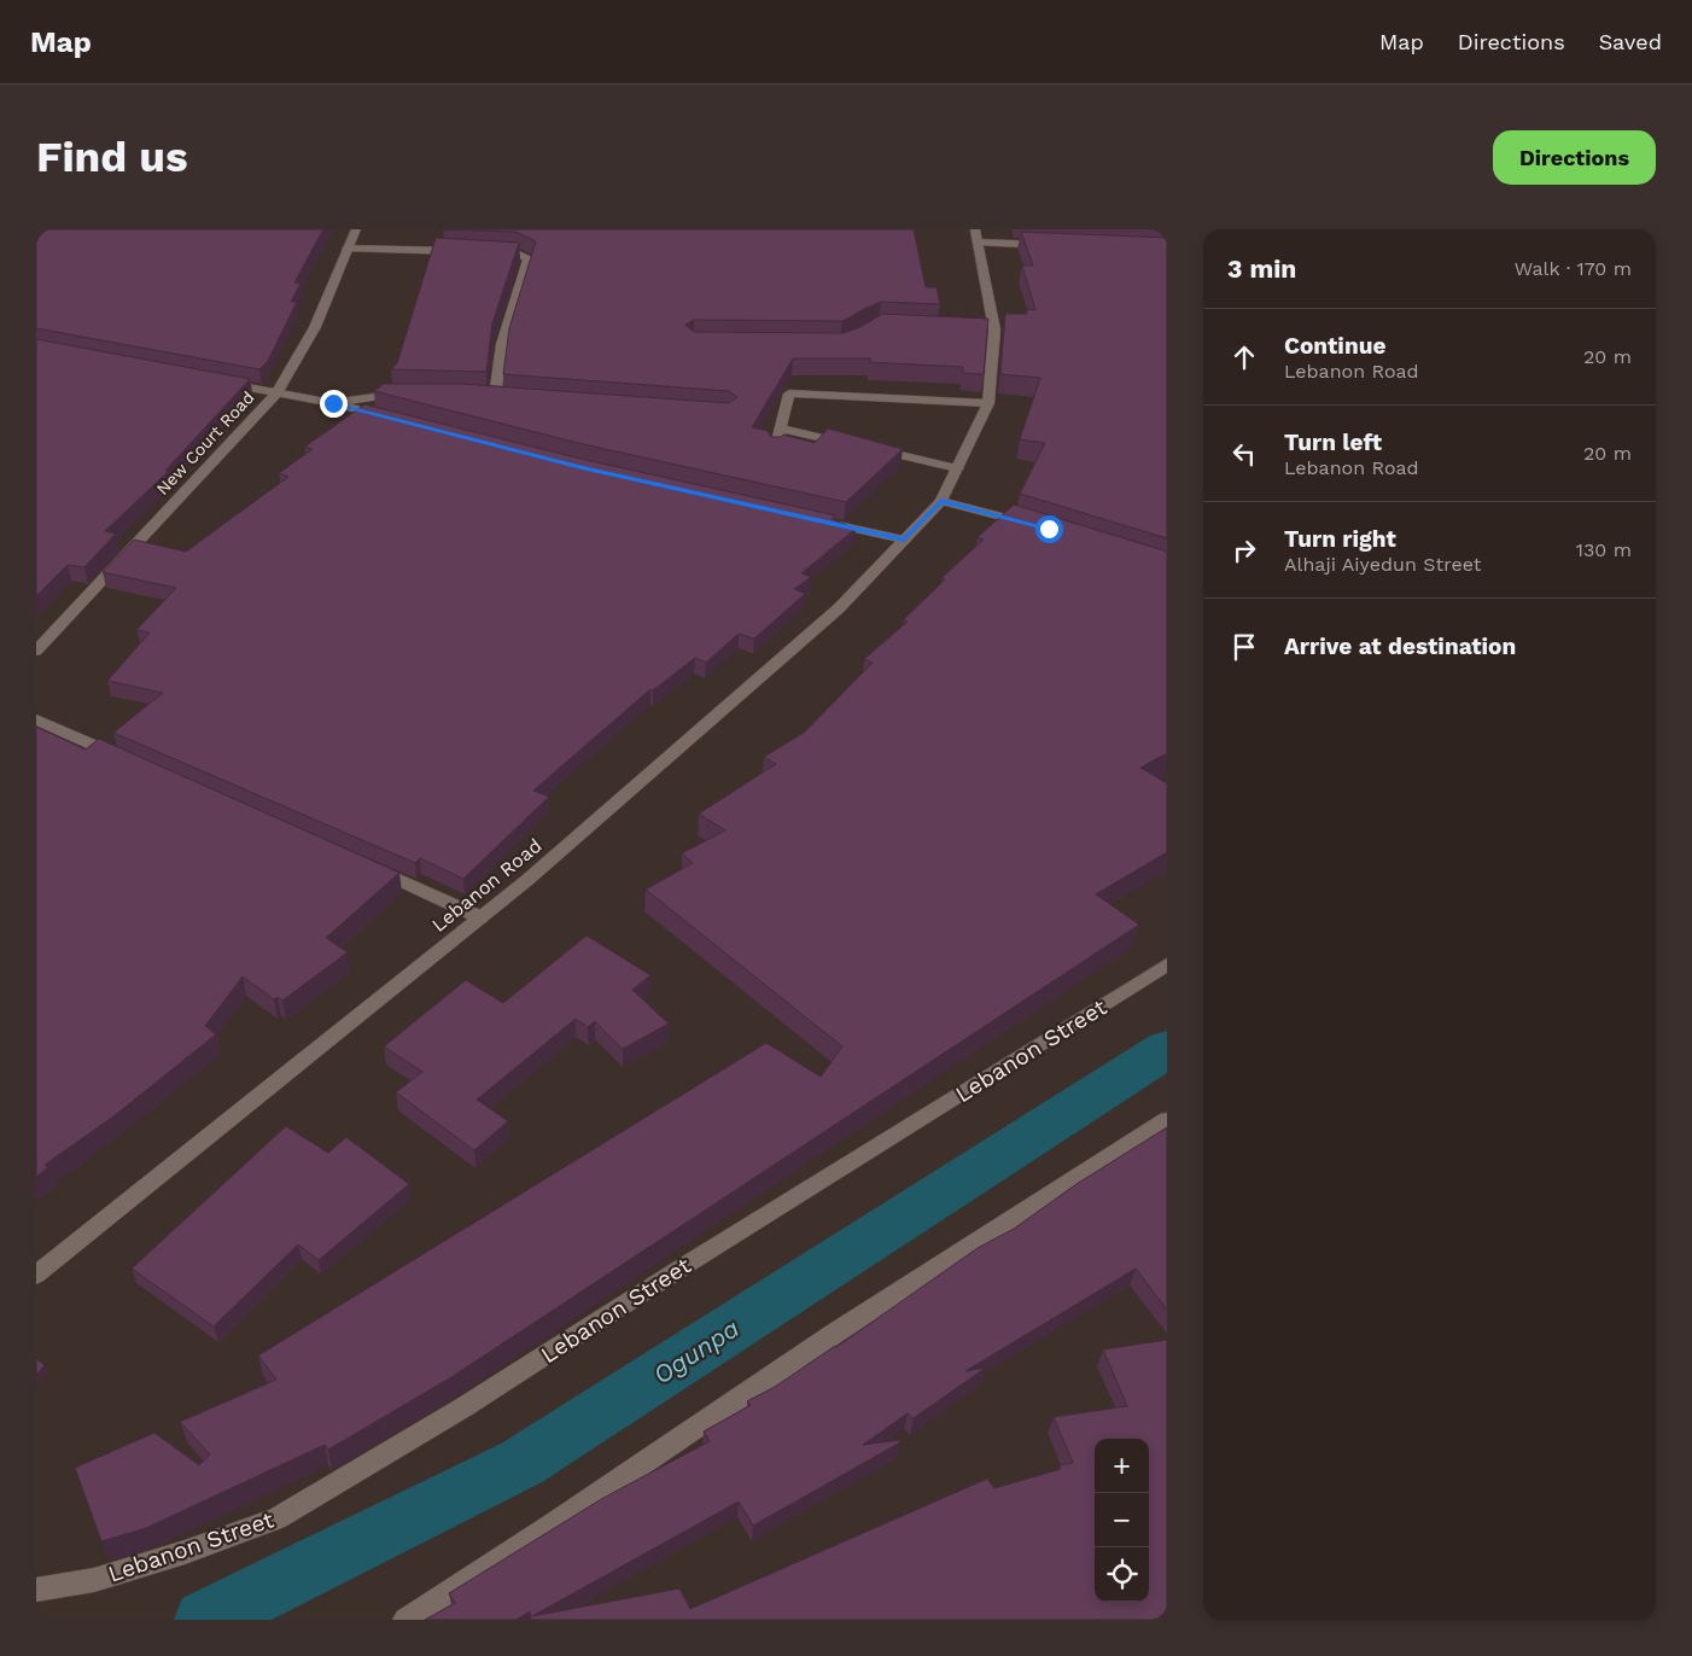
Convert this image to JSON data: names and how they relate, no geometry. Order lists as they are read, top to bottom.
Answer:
{
  "streets": {
    "street": ["New Court Road", "Lebanon Road", "Lebanon Street"]
  },
  "water": ["Ogunpa"],
  "page": {
    "header": "Map",
    "nav": ["Map", "Directions", "Saved"],
    "buttons": "Directions",
    "title": "Find us",
    "heading": ["3 min", "Walk · 170 m"],
    "list": [
      ["Continue", "Lebanon Road", "20 m"],
      ["Turn left", "Lebanon Road", "20 m"],
      ["Turn right", "Alhaji Aiyedun Street", "130 m"],
      "Arrive at destination"
    ],
    "map_buttons": ["+", "−"]
  }
}
